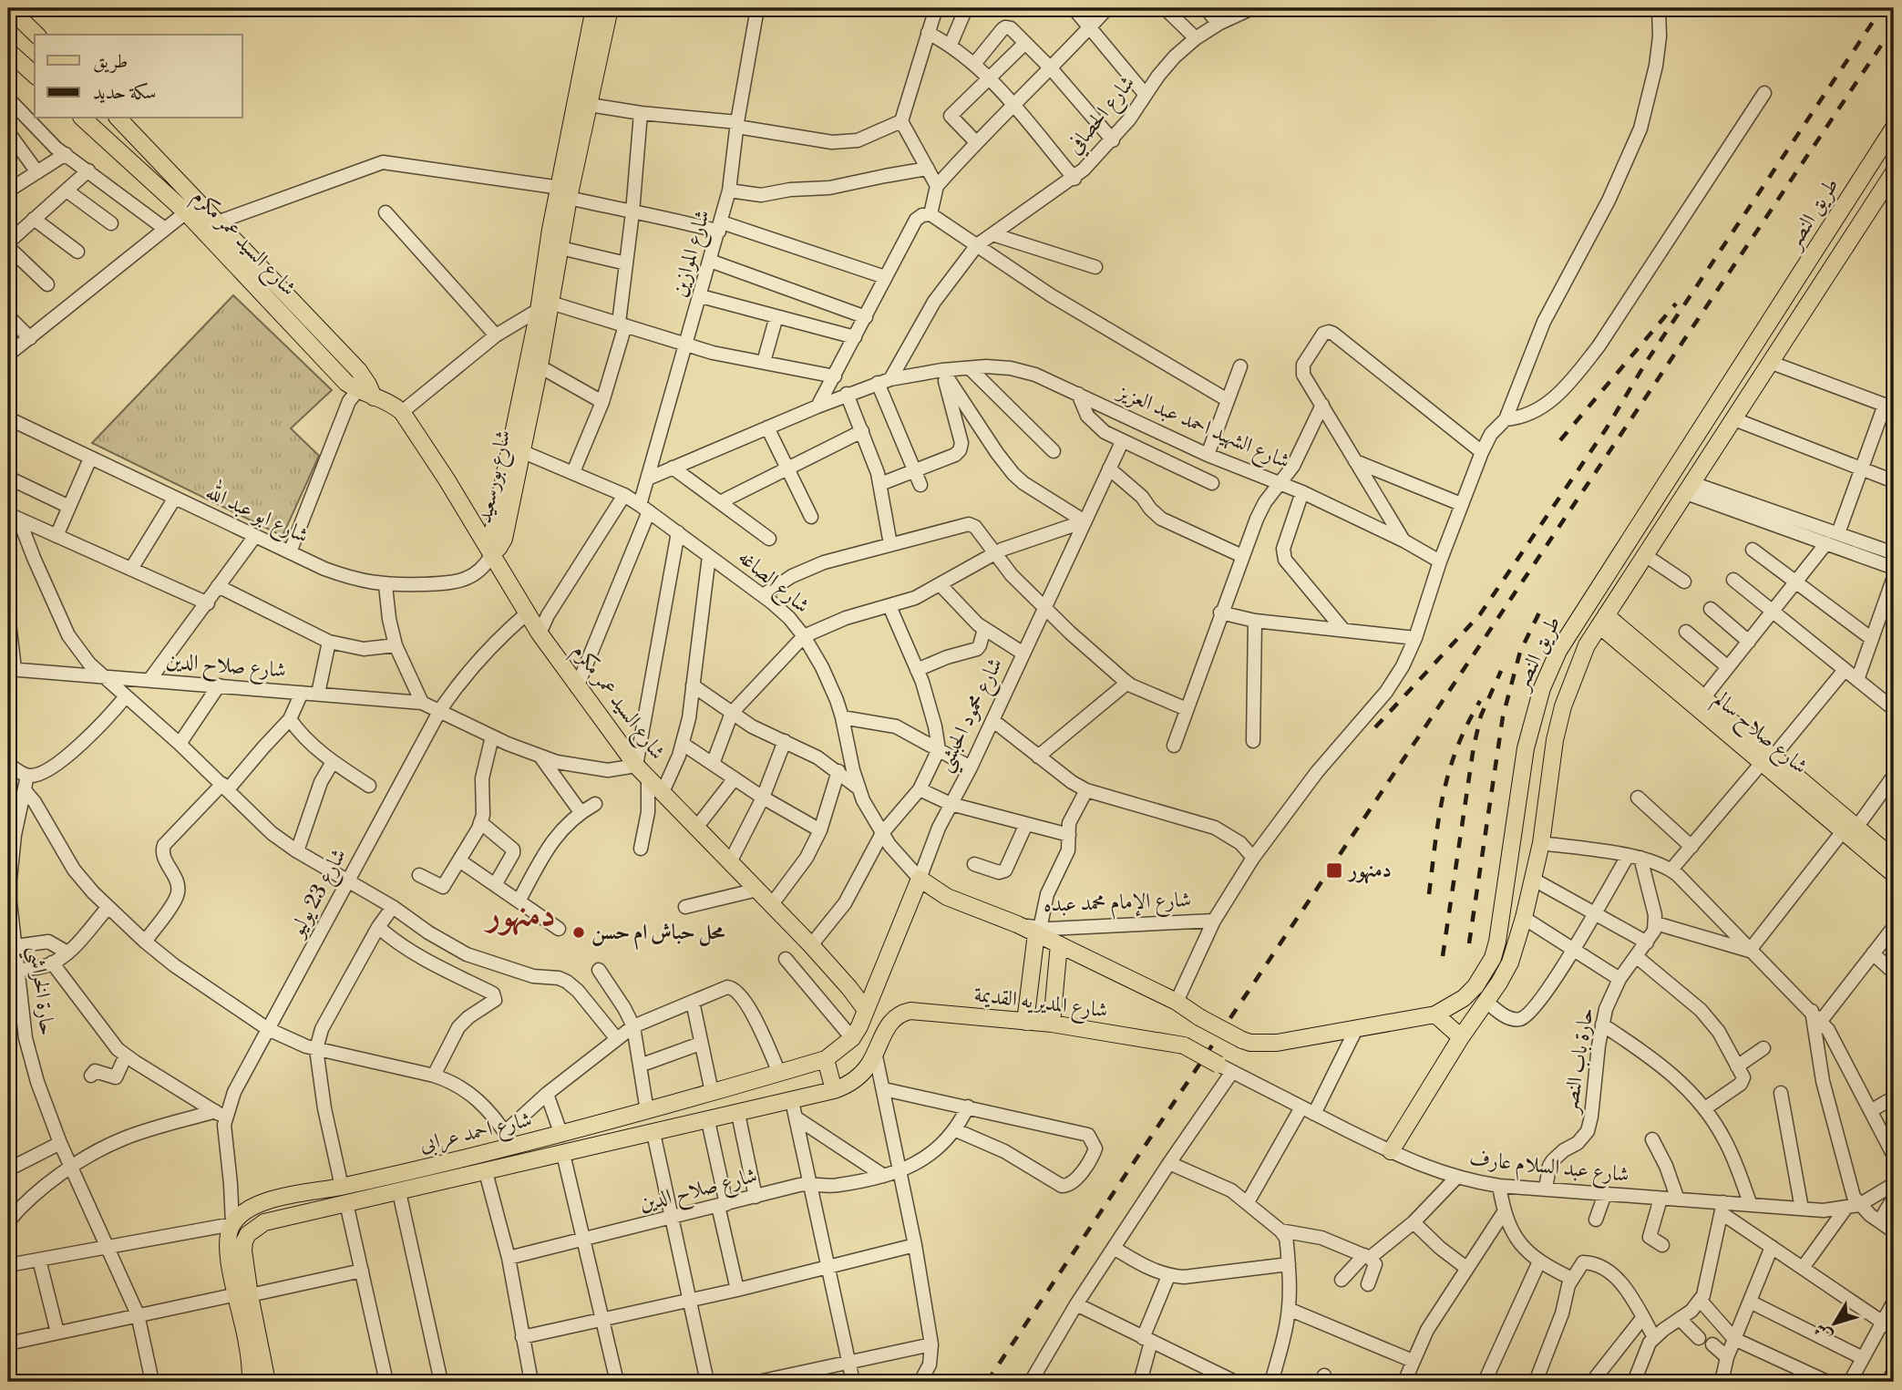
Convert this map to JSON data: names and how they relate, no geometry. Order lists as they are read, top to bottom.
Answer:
{
  "streets": {
    "main road": [
      "طريق النصر",
      "شارع السيد عمر مكرم",
      "شارع بورسعيد",
      "شارع محمود الحبشي",
      "شارع صلاح سالم",
      "شارع الإمام محمد عبده",
      "شارع المديريه القديمة",
      "شارع احمد عرابى"
    ],
    "street": [
      "شارع الحصافي",
      "شارع الموازين",
      "شارع الشهيد احمد عبد العزيز",
      "شارع ابو عبد الله",
      "شارع الصاغه",
      "شارع صلاح الدين",
      "شارع 23 يوليو",
      "حارة الخراشي",
      "حارة باب النصر",
      "شارع عبد السلام عارف"
    ]
  },
  "crossings": [
    ["شارع الحصافي", "شارع الشهيد احمد عبد العزيز"],
    ["طريق النصر", "شارع صلاح سالم"],
    ["طريق النصر", "شارع الإمام محمد عبده"],
    ["طريق النصر", "شارع عبد السلام عارف"],
    ["شارع السيد عمر مكرم", "شارع الموازين"],
    ["شارع السيد عمر مكرم", "شارع بورسعيد"],
    ["شارع السيد عمر مكرم", "شارع ابو عبد الله"],
    ["شارع السيد عمر مكرم", "شارع صلاح الدين"],
    ["شارع السيد عمر مكرم", "شارع محمود الحبشي"],
    ["شارع السيد عمر مكرم", "شارع 23 يوليو"],
    ["شارع السيد عمر مكرم", "شارع احمد عرابى"],
    ["شارع الموازين", "شارع الشهيد احمد عبد العزيز"],
    ["شارع الموازين", "شارع الصاغه"],
    ["شارع بورسعيد", "شارع ابو عبد الله"],
    ["شارع بورسعيد", "شارع الصاغه"],
    ["شارع الصاغه", "شارع محمود الحبشي"],
    ["شارع الصاغه", "شارع الإمام محمد عبده"],
    ["شارع صلاح الدين", "شارع 23 يوليو"],
    ["شارع محمود الحبشي", "شارع الإمام محمد عبده"],
    ["شارع محمود الحبشي", "شارع احمد عرابى"],
    ["شارع 23 يوليو", "شارع احمد عرابى"],
    ["شارع المديريه القديمة", "شارع احمد عرابى"],
    ["شارع المديريه القديمة", "شارع عبد السلام عارف"],
    ["حارة باب النصر", "شارع عبد السلام عارف"]
  ],
  "districts": ["دمنهور"],
  "places": {
    "transit": ["دمنهور"],
    "other": ["محل حباش ام حسن"]
  },
  "legend": ["طريق", "سكة حديد"],
  "north": "bottom left"
}
